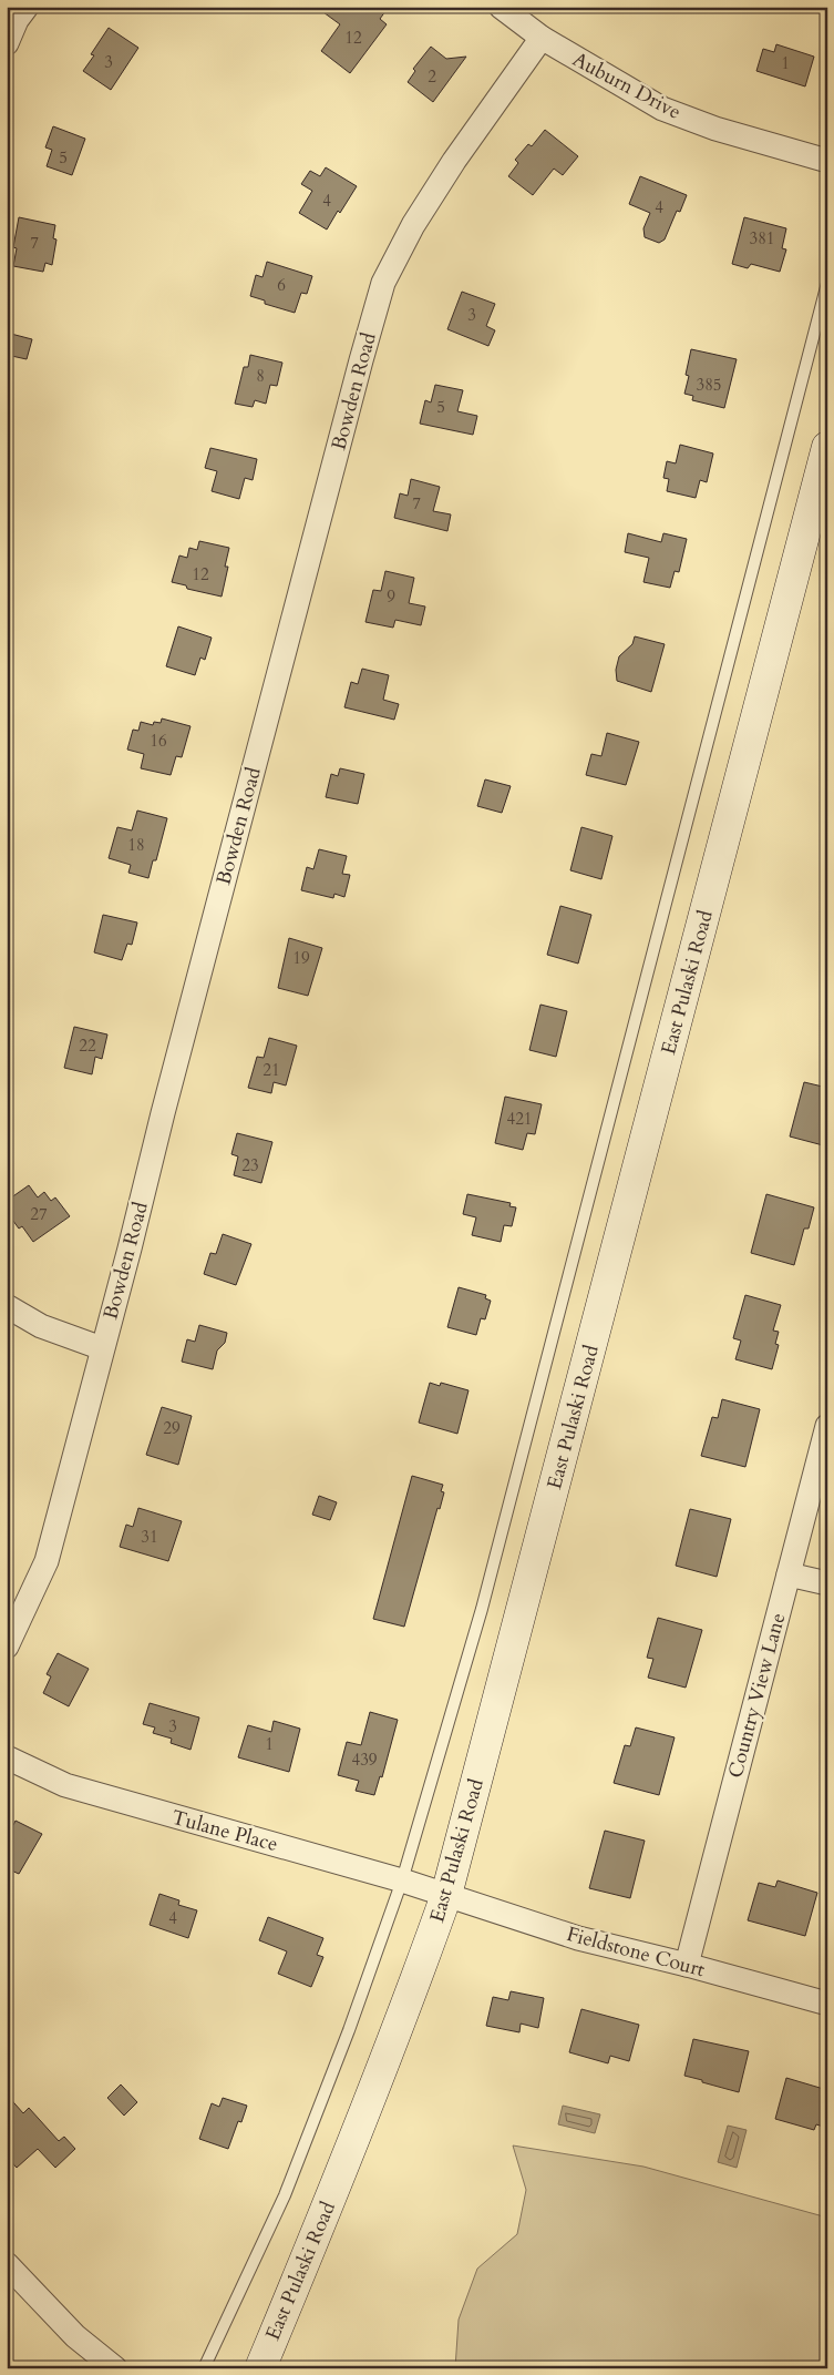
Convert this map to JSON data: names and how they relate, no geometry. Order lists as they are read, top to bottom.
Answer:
{
  "streets": {
    "main road": ["East Pulaski Road"],
    "street": [
      "Auburn Drive",
      "Bowden Road",
      "Country View Lane",
      "Tulane Place",
      "Fieldstone Court"
    ]
  },
  "crossings": [
    ["Auburn Drive", "Bowden Road"],
    ["East Pulaski Road", "Tulane Place"],
    ["East Pulaski Road", "Fieldstone Court"],
    ["Country View Lane", "Fieldstone Court"],
    ["Tulane Place", "Fieldstone Court"]
  ],
  "house_numbers": [
    "12",
    "3",
    "1",
    "2",
    "5",
    "4",
    "4",
    "381",
    "7",
    "6",
    "3",
    "8",
    "385",
    "5",
    "7",
    "12",
    "9",
    "16",
    "18",
    "19",
    "22",
    "21",
    "421",
    "23",
    "27",
    "29",
    "31",
    "3",
    "1",
    "439",
    "4"
  ]
}
